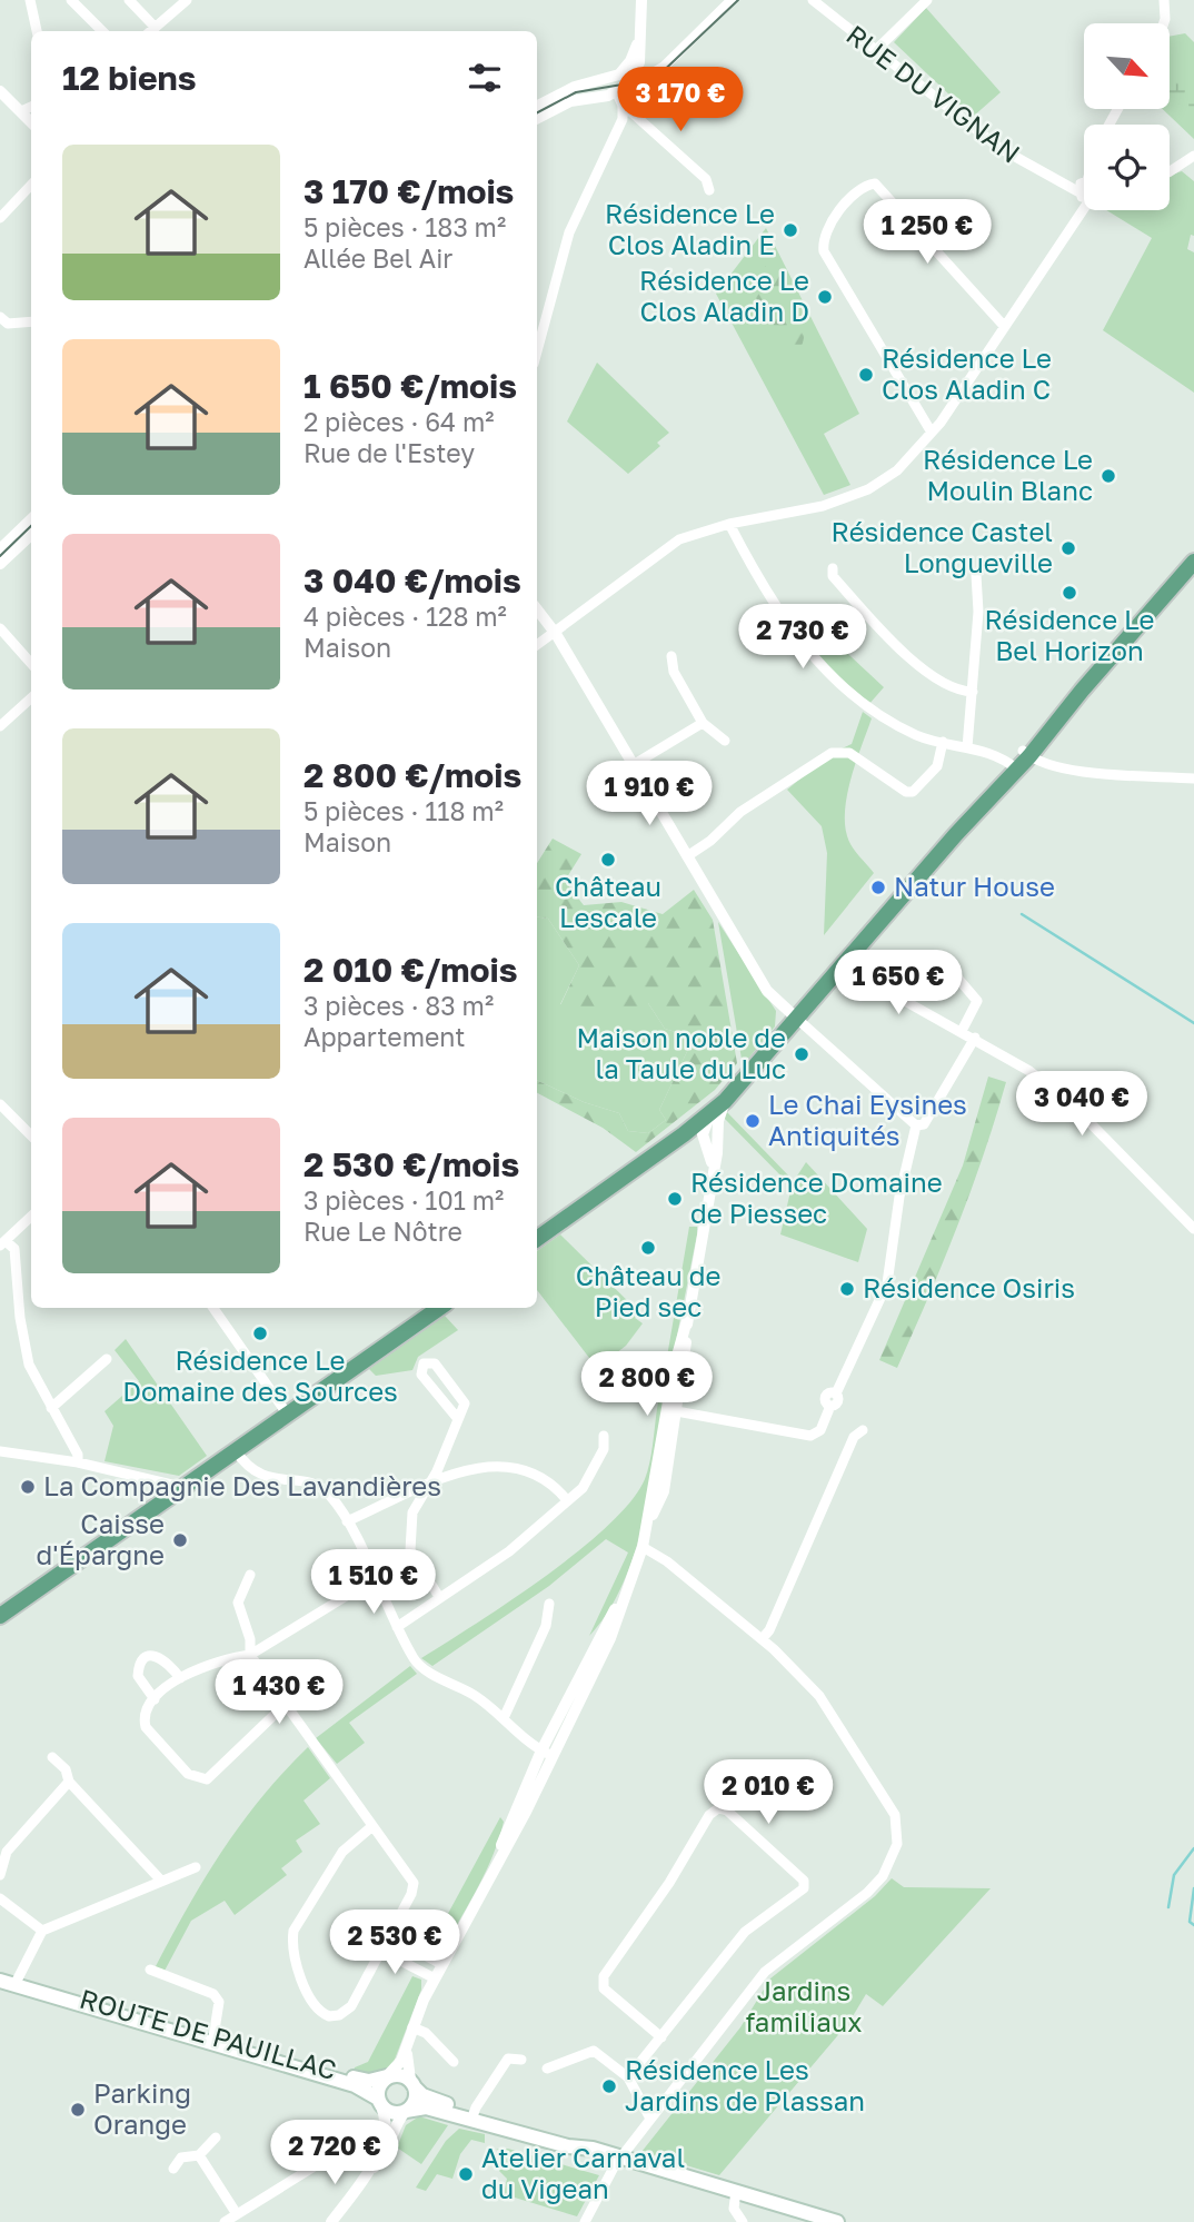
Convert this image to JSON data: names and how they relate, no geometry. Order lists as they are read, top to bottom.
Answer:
{
  "streets": {
    "main road": ["ROUTE DE PAUILLAC"],
    "street": ["RUE DU VIGNAN"]
  },
  "parks": ["Jardins familiaux"],
  "places": [
    "Résidence Le Clos Aladin E",
    "Résidence Le Clos Aladin D",
    "Résidence Le Clos Aladin C",
    "Résidence Le Moulin Blanc",
    "Résidence Castel Longueville",
    "Résidence Le Bel Horizon",
    "Château Lescale",
    "Natur House",
    "Maison noble de la Taule du Luc",
    "Le Chai Eysines Antiquités",
    "Résidence Domaine de Piessec",
    "Château de Pied sec",
    "Résidence Osiris",
    "Résidence Le Domaine des Sources",
    "La Compagnie Des Lavandières",
    "Caisse d'Épargne",
    "Résidence Les Jardins de Plassan",
    "Parking Orange",
    "Atelier Carnaval du Vigean"
  ],
  "north": "bottom right",
  "page": {
    "heading": "12 biens",
    "price": [
      "3 170 €",
      "1 250 €",
      "2 730 €",
      "1 910 €",
      "1 650 €",
      "3 040 €",
      "2 800 €",
      "1 510 €",
      "1 430 €",
      "2 010 €",
      "2 530 €",
      "2 720 €"
    ],
    "list": [
      {
        "name": "3 170 €/mois",
        "note": "5 pièces · 183 m² · Allée Bel Air"
      },
      {
        "name": "1 650 €/mois",
        "note": "2 pièces · 64 m² · Rue de l'Estey"
      },
      {
        "name": "3 040 €/mois",
        "note": "4 pièces · 128 m² · Maison"
      },
      {
        "name": "2 800 €/mois",
        "note": "5 pièces · 118 m² · Maison"
      },
      {
        "name": "2 010 €/mois",
        "note": "3 pièces · 83 m² · Appartement"
      },
      {
        "name": "2 530 €/mois",
        "note": "3 pièces · 101 m² · Rue Le Nôtre"
      }
    ]
  }
}
